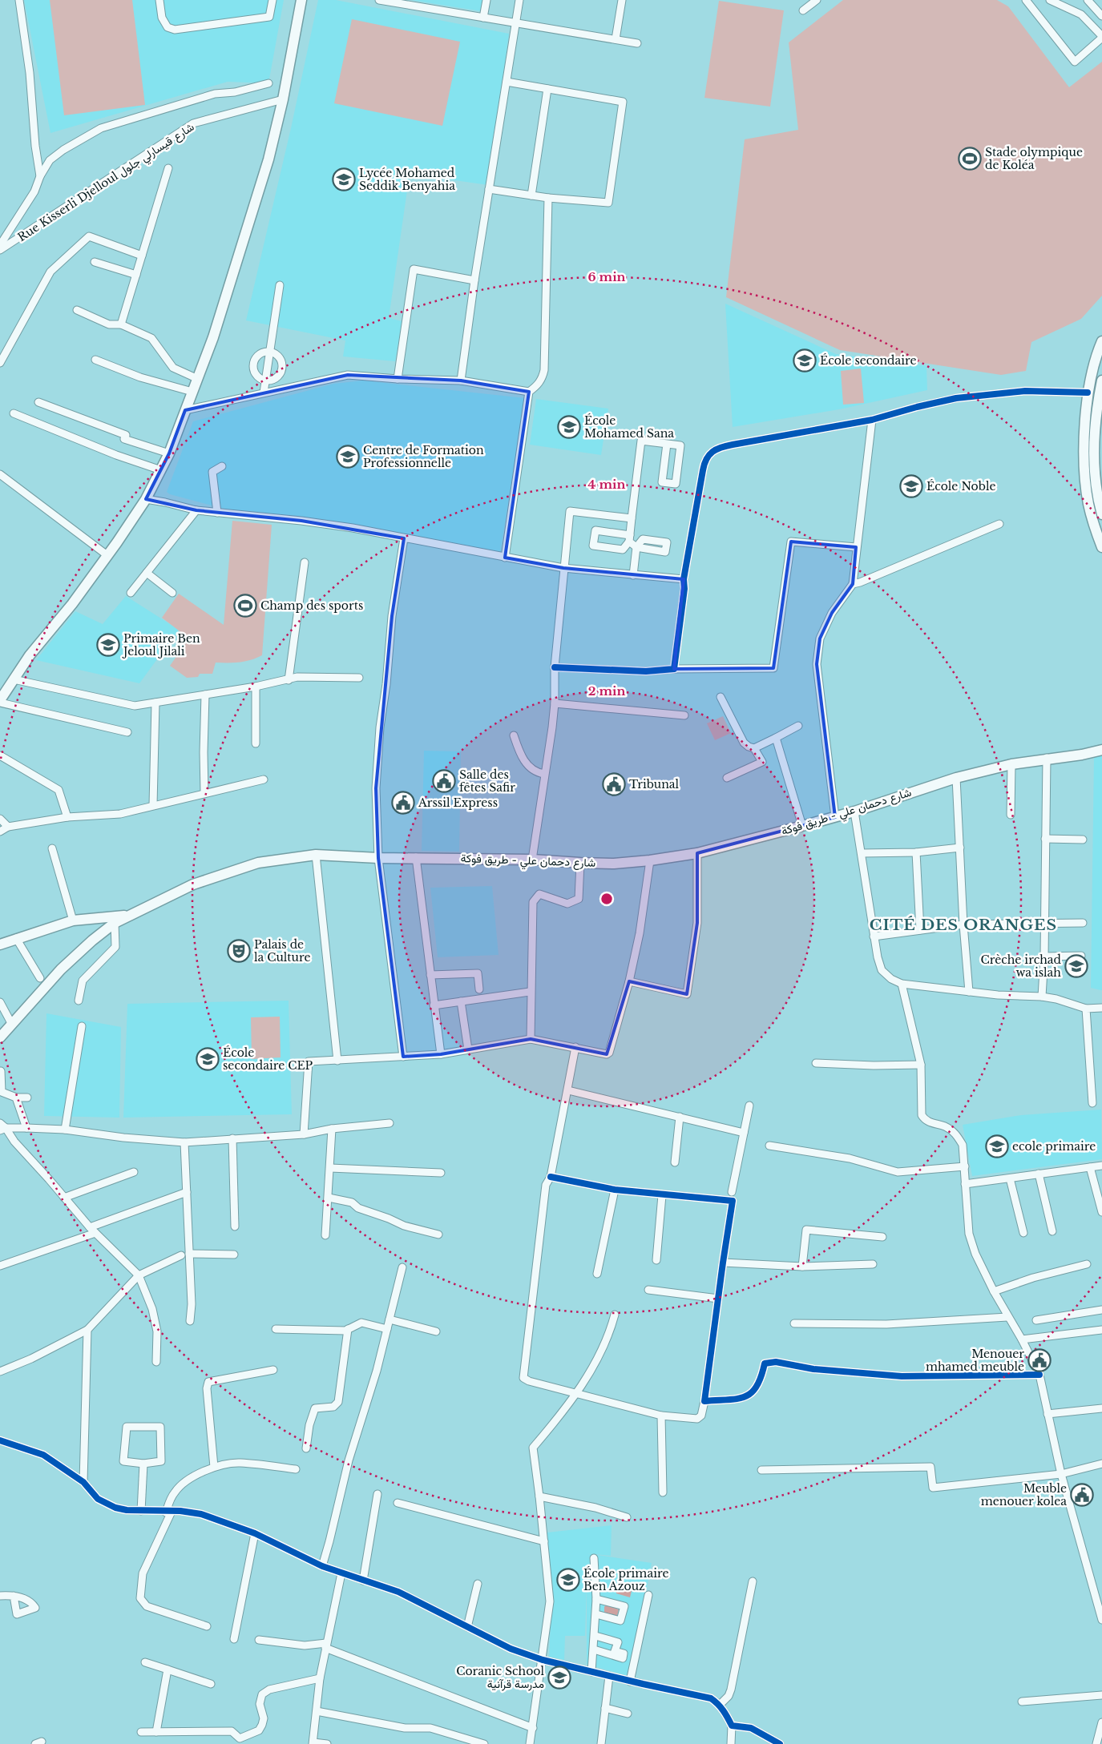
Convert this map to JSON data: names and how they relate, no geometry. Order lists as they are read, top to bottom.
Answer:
{
  "streets": {
    "main road": ["شارع دحمان علي - طريق فوكة"],
    "street": ["Rue Kisserli Djelloul شارع قيسارلي جلول"]
  },
  "districts": ["CITÉ DES ORANGES"],
  "places": {
    "sports": ["Stade olympique de Koléa", "Champ des sports"],
    "school or university": [
      "Lycée Mohamed Seddik Benyahia",
      "École secondaire",
      "École Mohamed Sana",
      "Centre de Formation Professionnelle",
      "École Noble",
      "Primaire Ben Jeloul Jilali",
      "Crèche irchad wa islah",
      "École secondaire CEP",
      "ecole primaire",
      "École primaire Ben Azouz",
      "Coranic School مدرسة قرآنية"
    ],
    "public building": [
      "Salle des fêtes Safir",
      "Tribunal",
      "Arssil Express",
      "Menouer mhamed meuble",
      "Meuble menouer kolea"
    ],
    "theatre": ["Palais de la Culture"]
  },
  "rings": ["6 min", "4 min", "2 min"]
}
